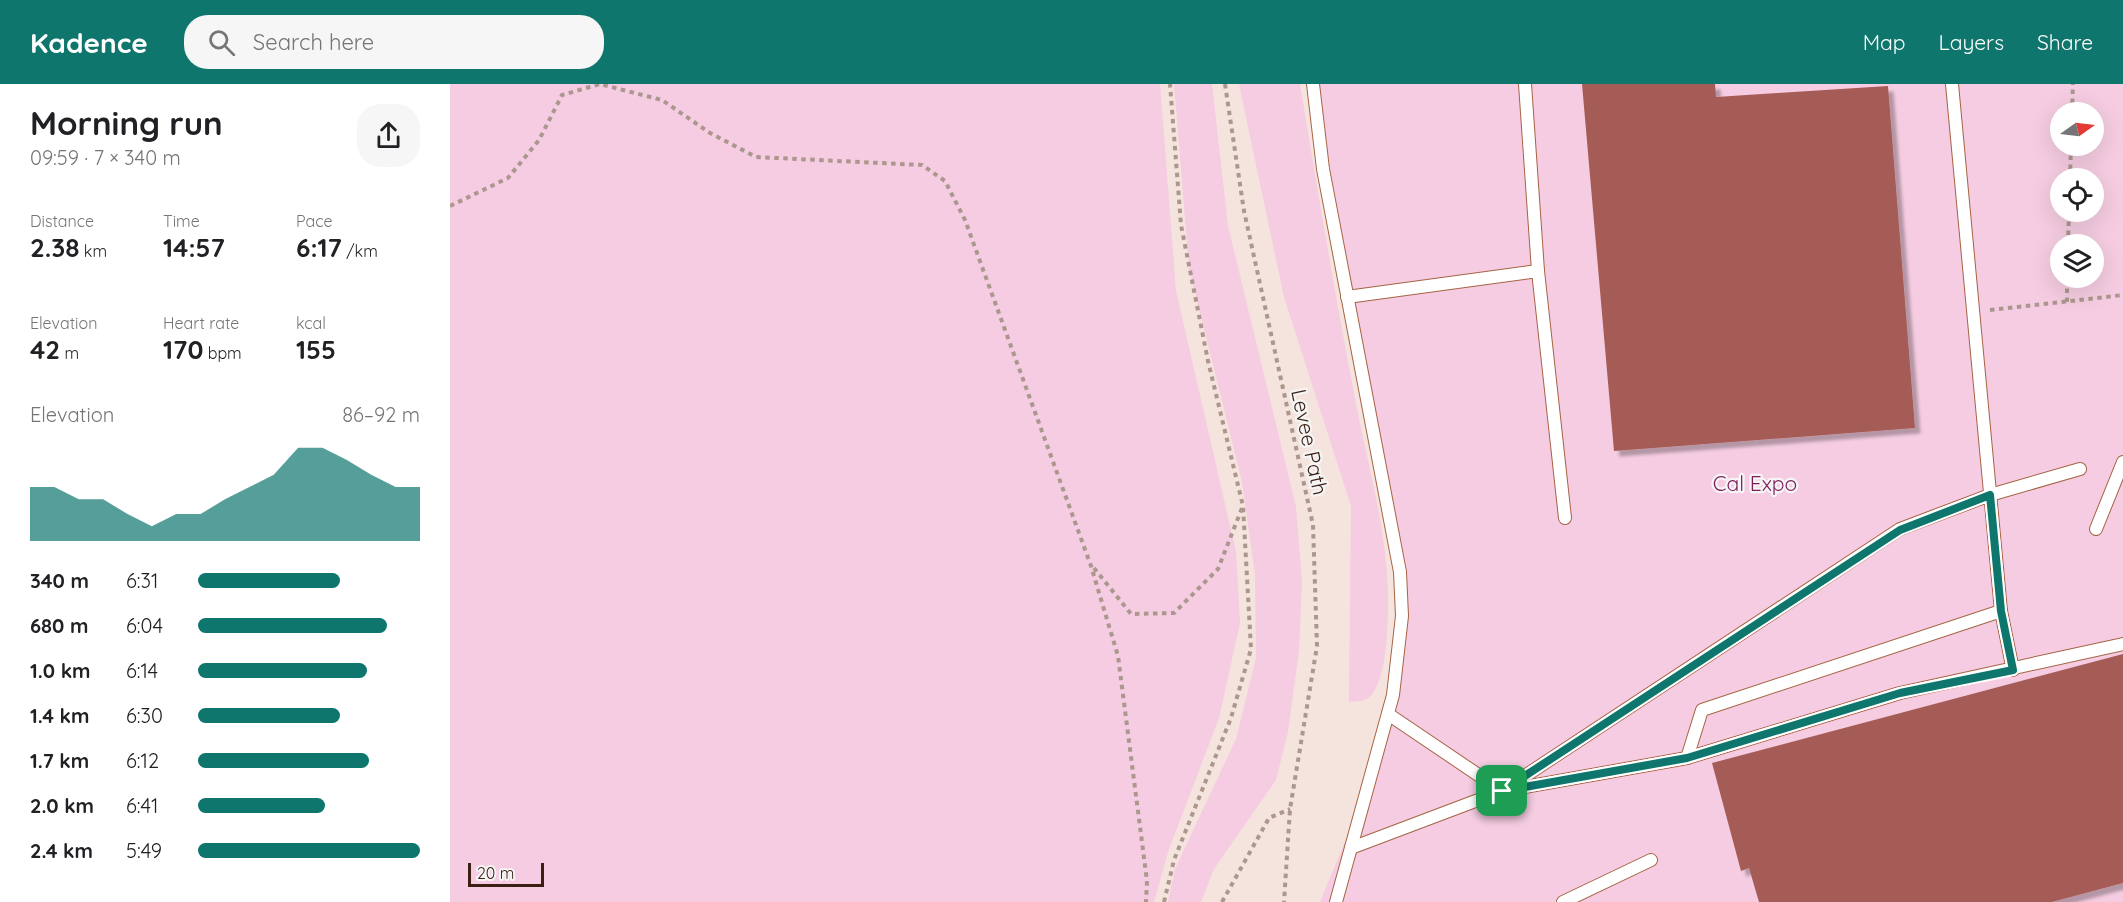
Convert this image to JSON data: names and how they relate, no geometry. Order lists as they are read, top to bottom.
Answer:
{
  "streets": {
    "path": ["Levee Path"]
  },
  "parks": ["Cal Expo"],
  "scale_bar": "20 m",
  "north": "right",
  "page": {
    "header": "Kadence",
    "search": "Search here",
    "nav": ["Map", "Layers", "Share"],
    "heading": ["Morning run", "09:59 · 7 × 340 m"],
    "stats": [
      ["Distance", "2.38 km"],
      ["Time", "14:57"],
      ["Pace", "6:17 /km"],
      ["Elevation", "42 m"],
      ["Heart rate", "170 bpm"],
      ["kcal", "155"]
    ],
    "chart": ["Elevation", "86–92 m"],
    "list": [
      {
        "name": "340 m",
        "note": "6:31"
      },
      {
        "name": "680 m",
        "note": "6:04"
      },
      {
        "name": "1.0 km",
        "note": "6:14"
      },
      {
        "name": "1.4 km",
        "note": "6:30"
      },
      {
        "name": "1.7 km",
        "note": "6:12"
      },
      {
        "name": "2.0 km",
        "note": "6:41"
      },
      {
        "name": "2.4 km",
        "note": "5:49"
      }
    ],
    "scale": "20 m"
  }
}
